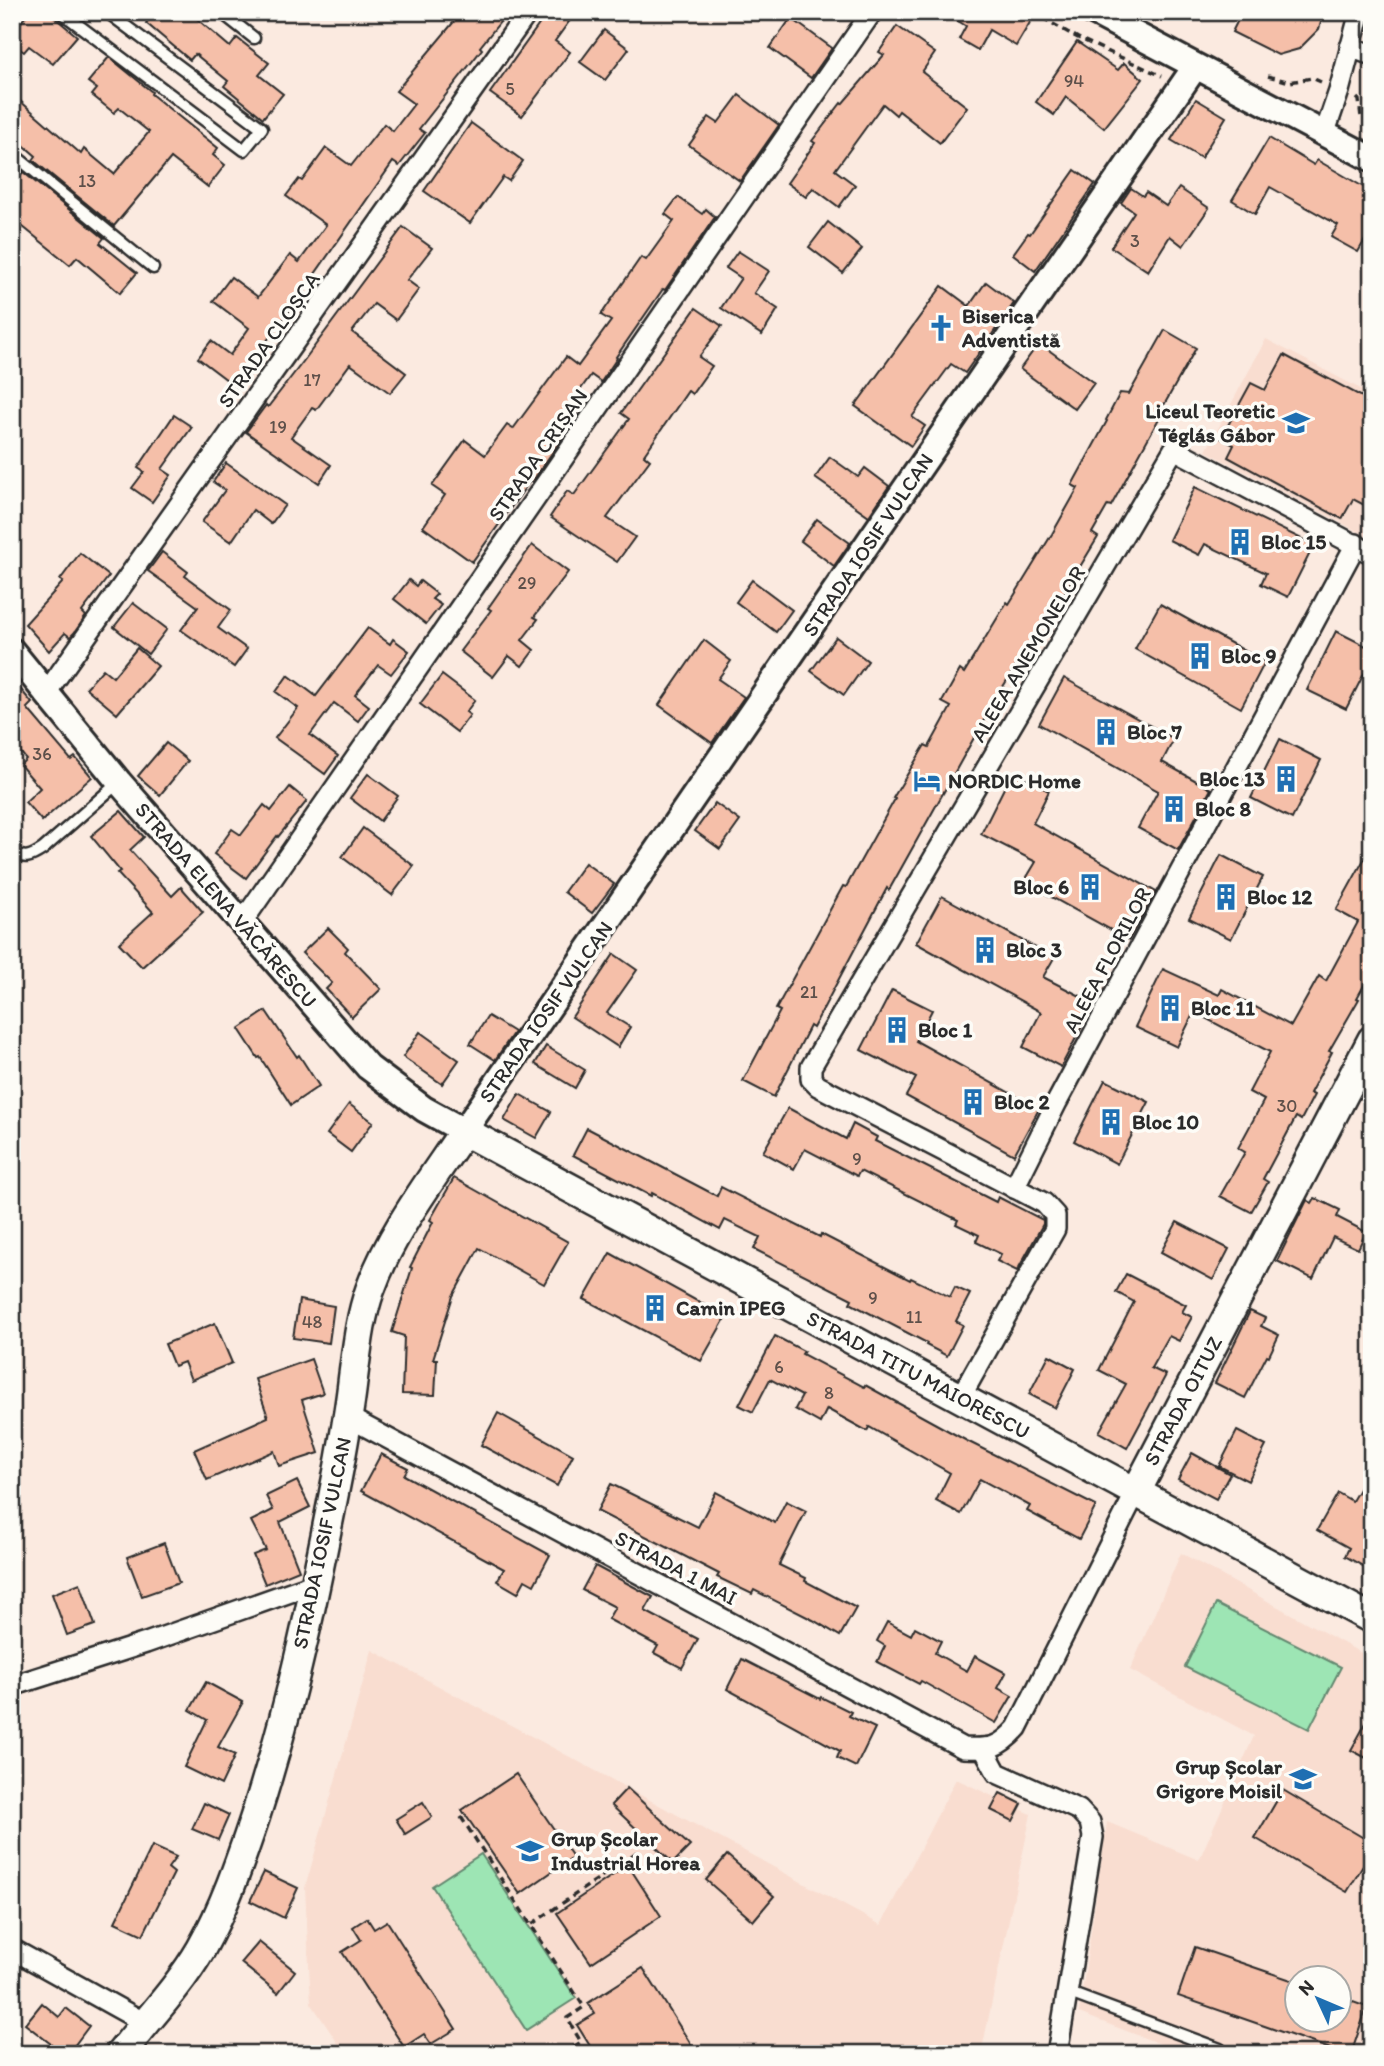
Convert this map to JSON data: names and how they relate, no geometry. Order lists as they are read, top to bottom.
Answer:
{
  "streets": {
    "main road": ["STRADA IOSIF VULCAN", "STRADA TITU MAIORESCU", "STRADA OITUZ"],
    "street": [
      "STRADA CLOȘCA",
      "STRADA CRIȘAN",
      "ALEEA ANEMONELOR",
      "STRADA ELENA VĂCĂRESCU",
      "ALEEA FLORILOR",
      "STRADA 1 MAI"
    ]
  },
  "crossings": [
    ["STRADA CLOȘCA", "STRADA ELENA VĂCĂRESCU"],
    ["STRADA CRIȘAN", "STRADA ELENA VĂCĂRESCU"],
    ["STRADA IOSIF VULCAN", "STRADA ELENA VĂCĂRESCU"],
    ["STRADA IOSIF VULCAN", "STRADA TITU MAIORESCU"],
    ["STRADA IOSIF VULCAN", "STRADA 1 MAI"],
    ["ALEEA ANEMONELOR", "ALEEA FLORILOR"],
    ["STRADA ELENA VĂCĂRESCU", "STRADA TITU MAIORESCU"],
    ["STRADA TITU MAIORESCU", "STRADA OITUZ"],
    ["STRADA OITUZ", "STRADA 1 MAI"]
  ],
  "places": {
    "church": ["Biserica Adventistă"],
    "school or university": ["Liceul Teoretic Téglás Gábor", "Grup Școlar Grigore Moisil", "Grup Școlar Industrial Horea"],
    "building": [
      "Bloc 15",
      "Bloc 9",
      "Bloc 7",
      "Bloc 13",
      "Bloc 8",
      "Bloc 6",
      "Bloc 12",
      "Bloc 3",
      "Bloc 11",
      "Bloc 1",
      "Bloc 2",
      "Bloc 10",
      "Camin IPEG"
    ],
    "hotel": ["NORDIC Home"]
  },
  "house_numbers": [
    "94",
    "5",
    "13",
    "3",
    "17",
    "19",
    "29",
    "36",
    "21",
    "30",
    "9",
    "9",
    "11",
    "48",
    "6",
    "8"
  ],
  "north": "top left"
}
